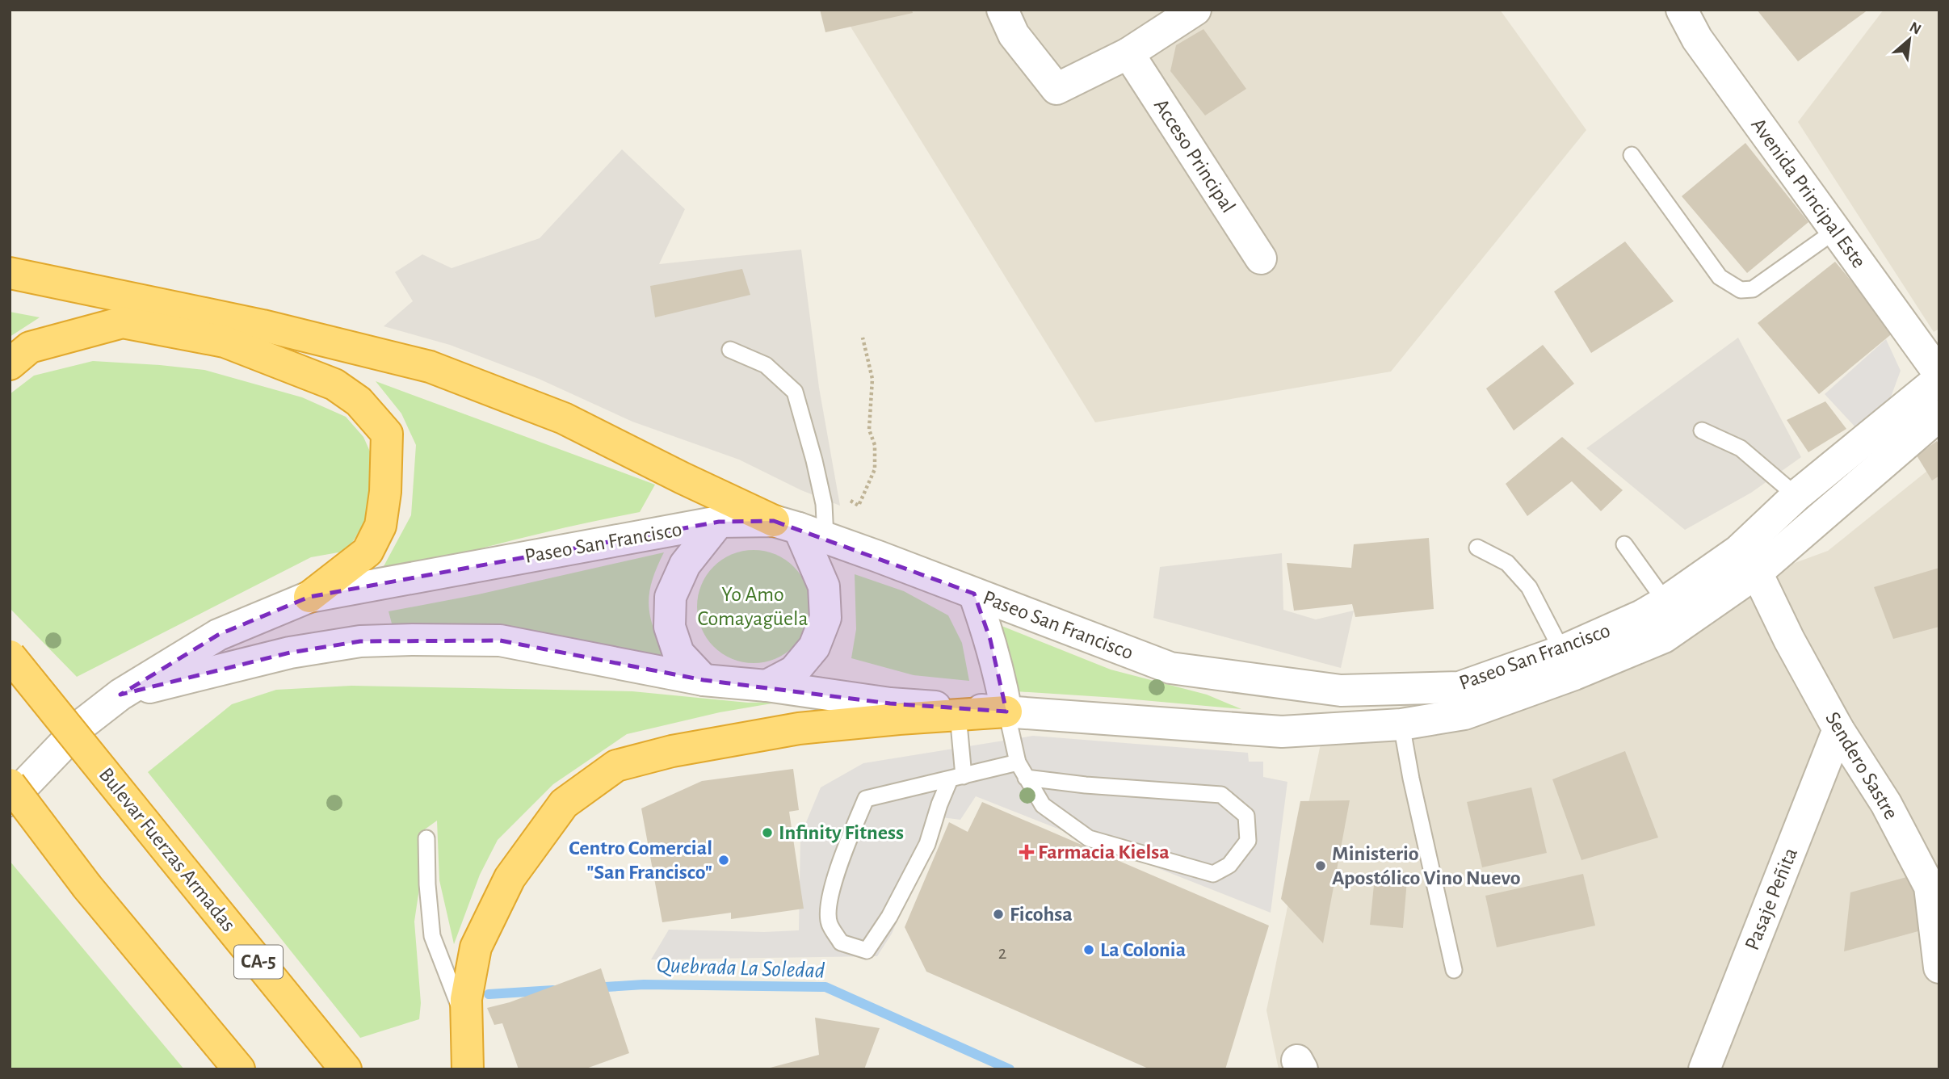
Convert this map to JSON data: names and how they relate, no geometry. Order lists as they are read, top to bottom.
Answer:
{
  "streets": {
    "highway": ["Bulevar Fuerzas Armadas", "CA-5"],
    "street": [
      "Acceso Principal",
      "Avenida Principal Este",
      "Paseo San Francisco",
      "Sendero Sastre",
      "Pasaje Peñita"
    ]
  },
  "crossings": [
    ["Avenida Principal Este", "Paseo San Francisco"],
    ["Paseo San Francisco", "Sendero Sastre"],
    ["Sendero Sastre", "Pasaje Peñita"]
  ],
  "water": ["Quebrada La Soledad"],
  "parks": ["Yo Amo Comayagüela"],
  "places": {
    "other": [
      "Infinity Fitness",
      "Centro Comercial \"San Francisco\"",
      "Ministerio Apostólico Vino Nuevo",
      "Ficohsa",
      "La Colonia"
    ],
    "health": ["Farmacia Kielsa"]
  },
  "house_numbers": ["2"],
  "north": "top right"
}
